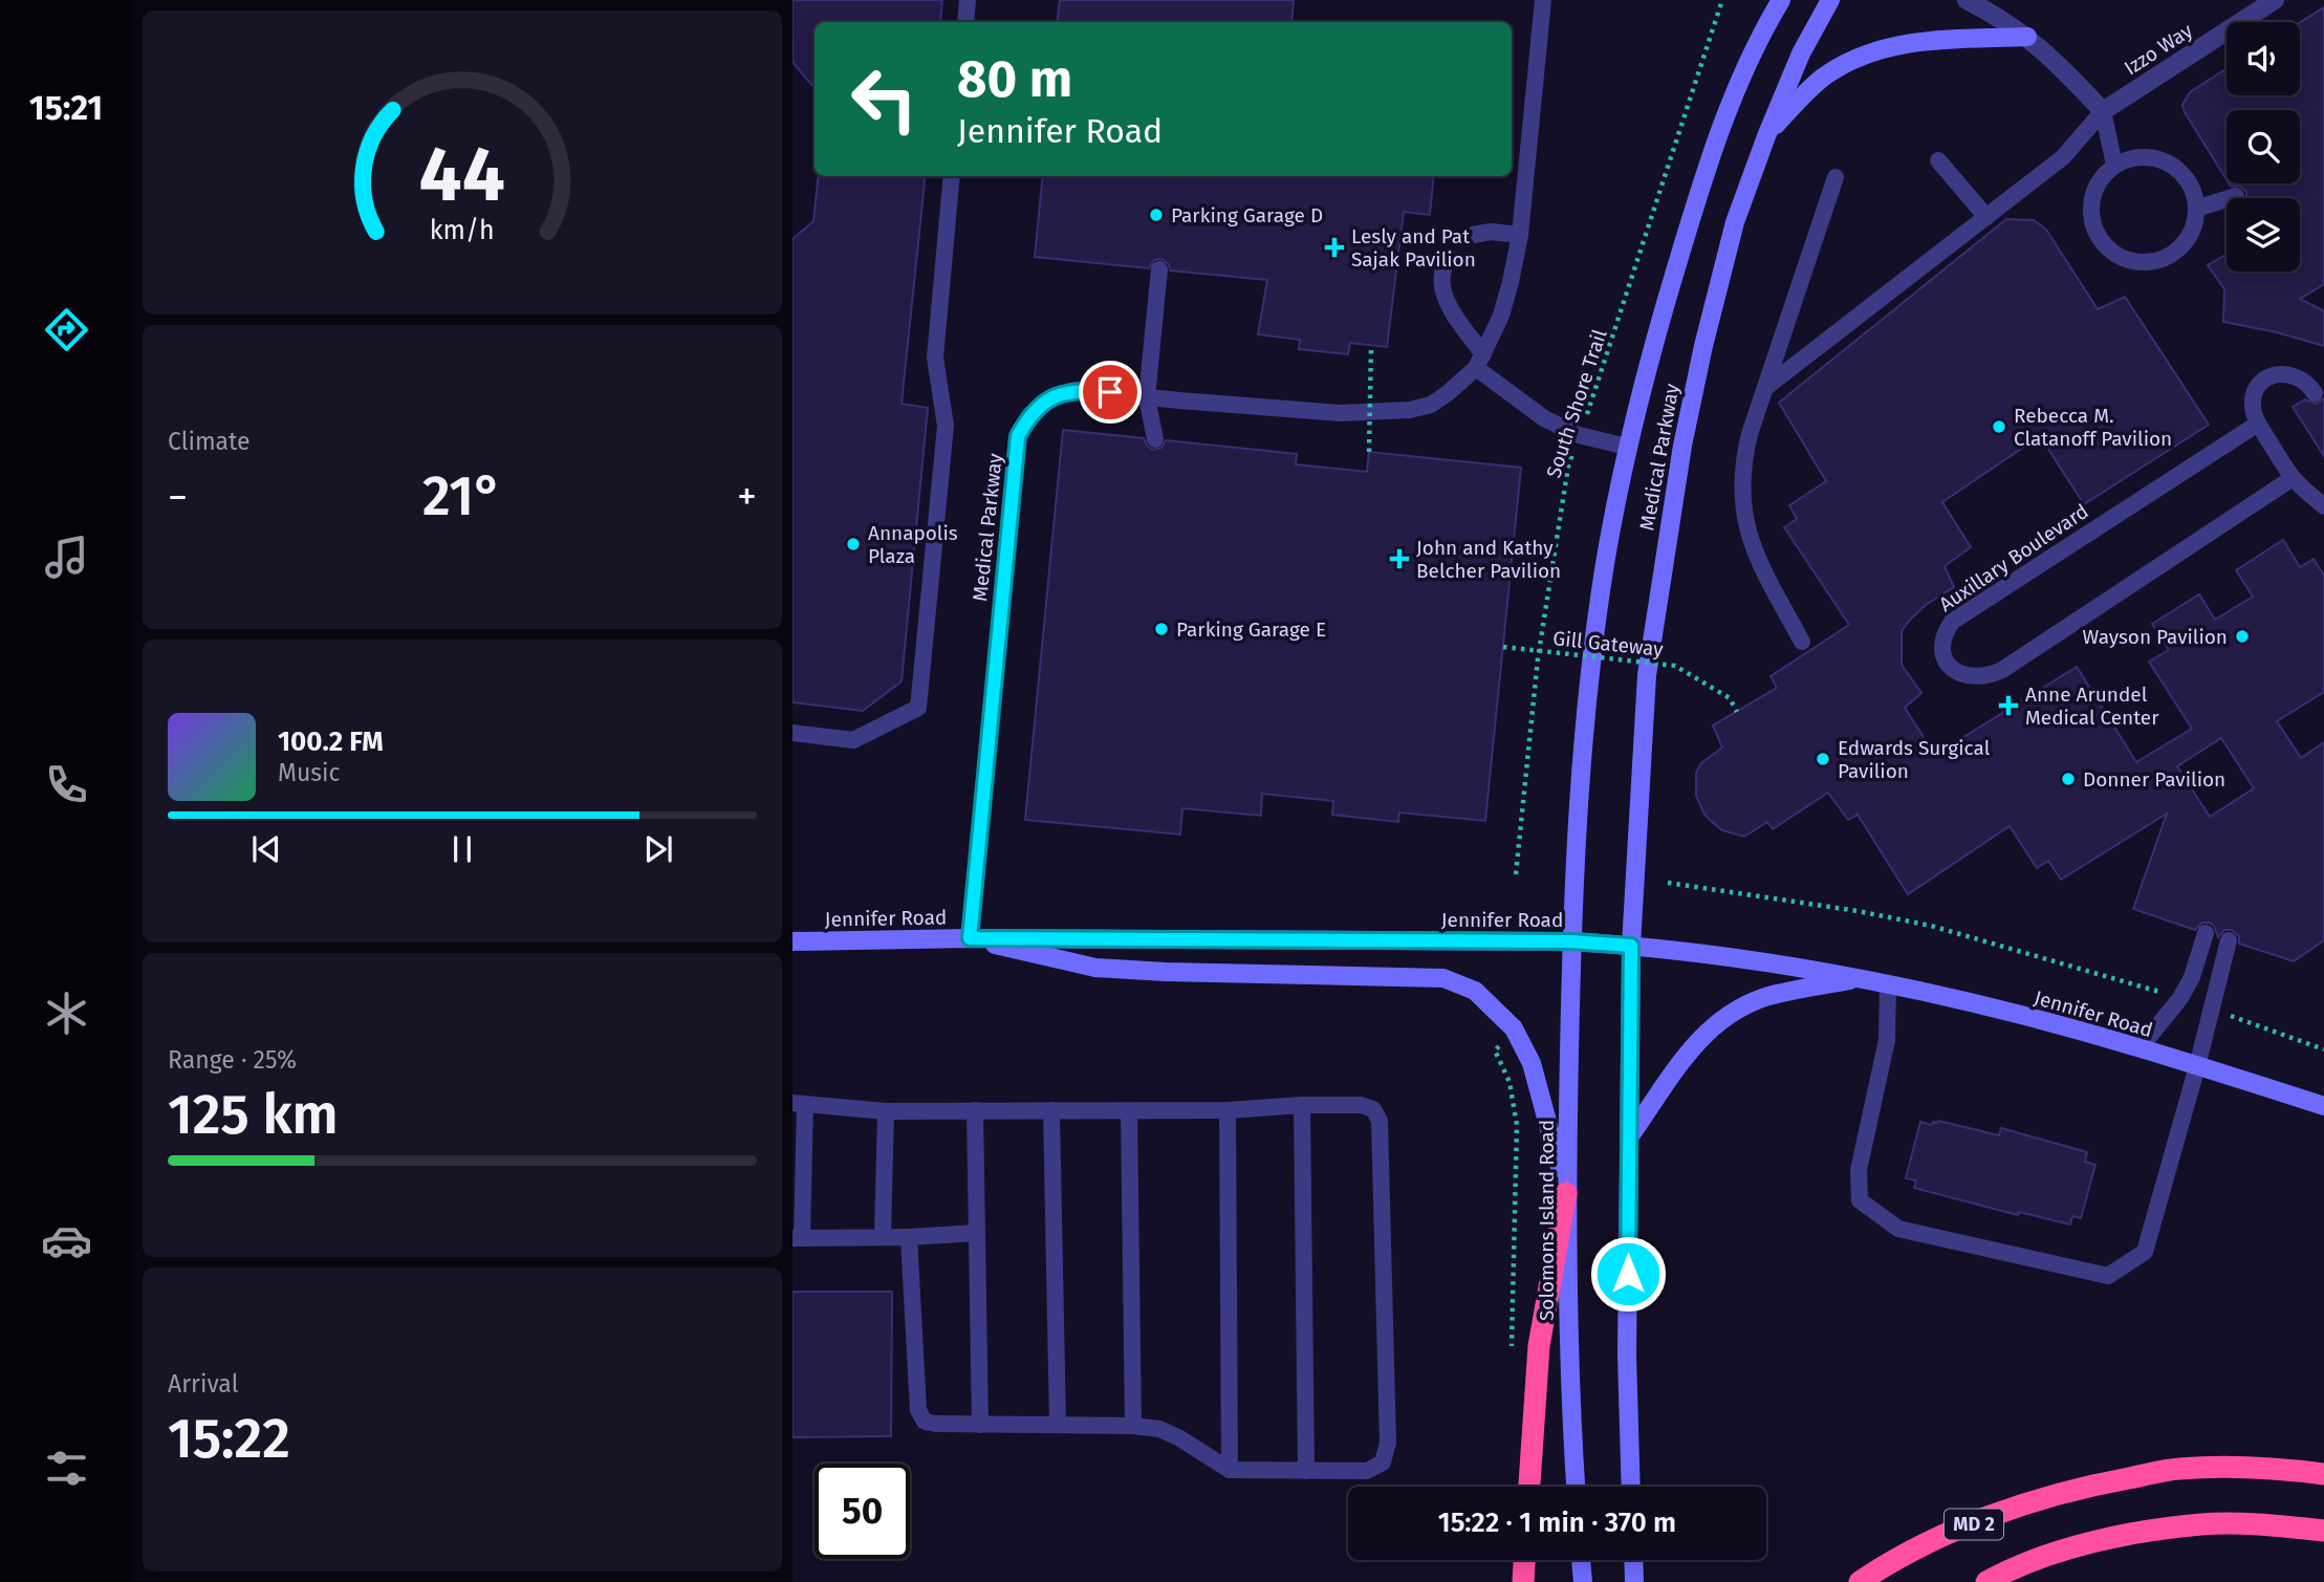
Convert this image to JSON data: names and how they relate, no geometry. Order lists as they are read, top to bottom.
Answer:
{
  "streets": {
    "highway": ["MD 2"],
    "main road": ["Medical Parkway", "Jennifer Road", "Solomons Island Road"],
    "street": ["Izzo Way"],
    "lane": ["Auxillary Boulevard"],
    "path": ["South Shore Trail", "Gill Gateway"]
  },
  "crossings": [
    ["South Shore Trail", "Medical Parkway"],
    ["Medical Parkway", "Jennifer Road"],
    ["Medical Parkway", "Solomons Island Road"],
    ["Jennifer Road", "Solomons Island Road"]
  ],
  "places": {
    "other": [
      "Parking Garage D",
      "Rebecca M. Clatanoff Pavilion",
      "Annapolis Plaza",
      "Parking Garage E",
      "Wayson Pavilion",
      "Edwards Surgical Pavilion",
      "Donner Pavilion"
    ],
    "health": ["Lesly and Pat Sajak Pavilion", "John and Kathy Belcher Pavilion", "Anne Arundel Medical Center"]
  },
  "page": {
    "tabs": "15:21",
    "turn": ["80 m", "Jennifer Road"],
    "tile": [
      "Climate",
      ["Range · 25%", "125 km"],
      ["Arrival", "15:22"]
    ],
    "heat": ["−", "21°", "+"],
    "song": ["100.2 FM", "Music"],
    "limit": "50",
    "trip": "15:22 · 1 min · 370 m",
    "gauge": ["44", "km/h"]
  }
}
